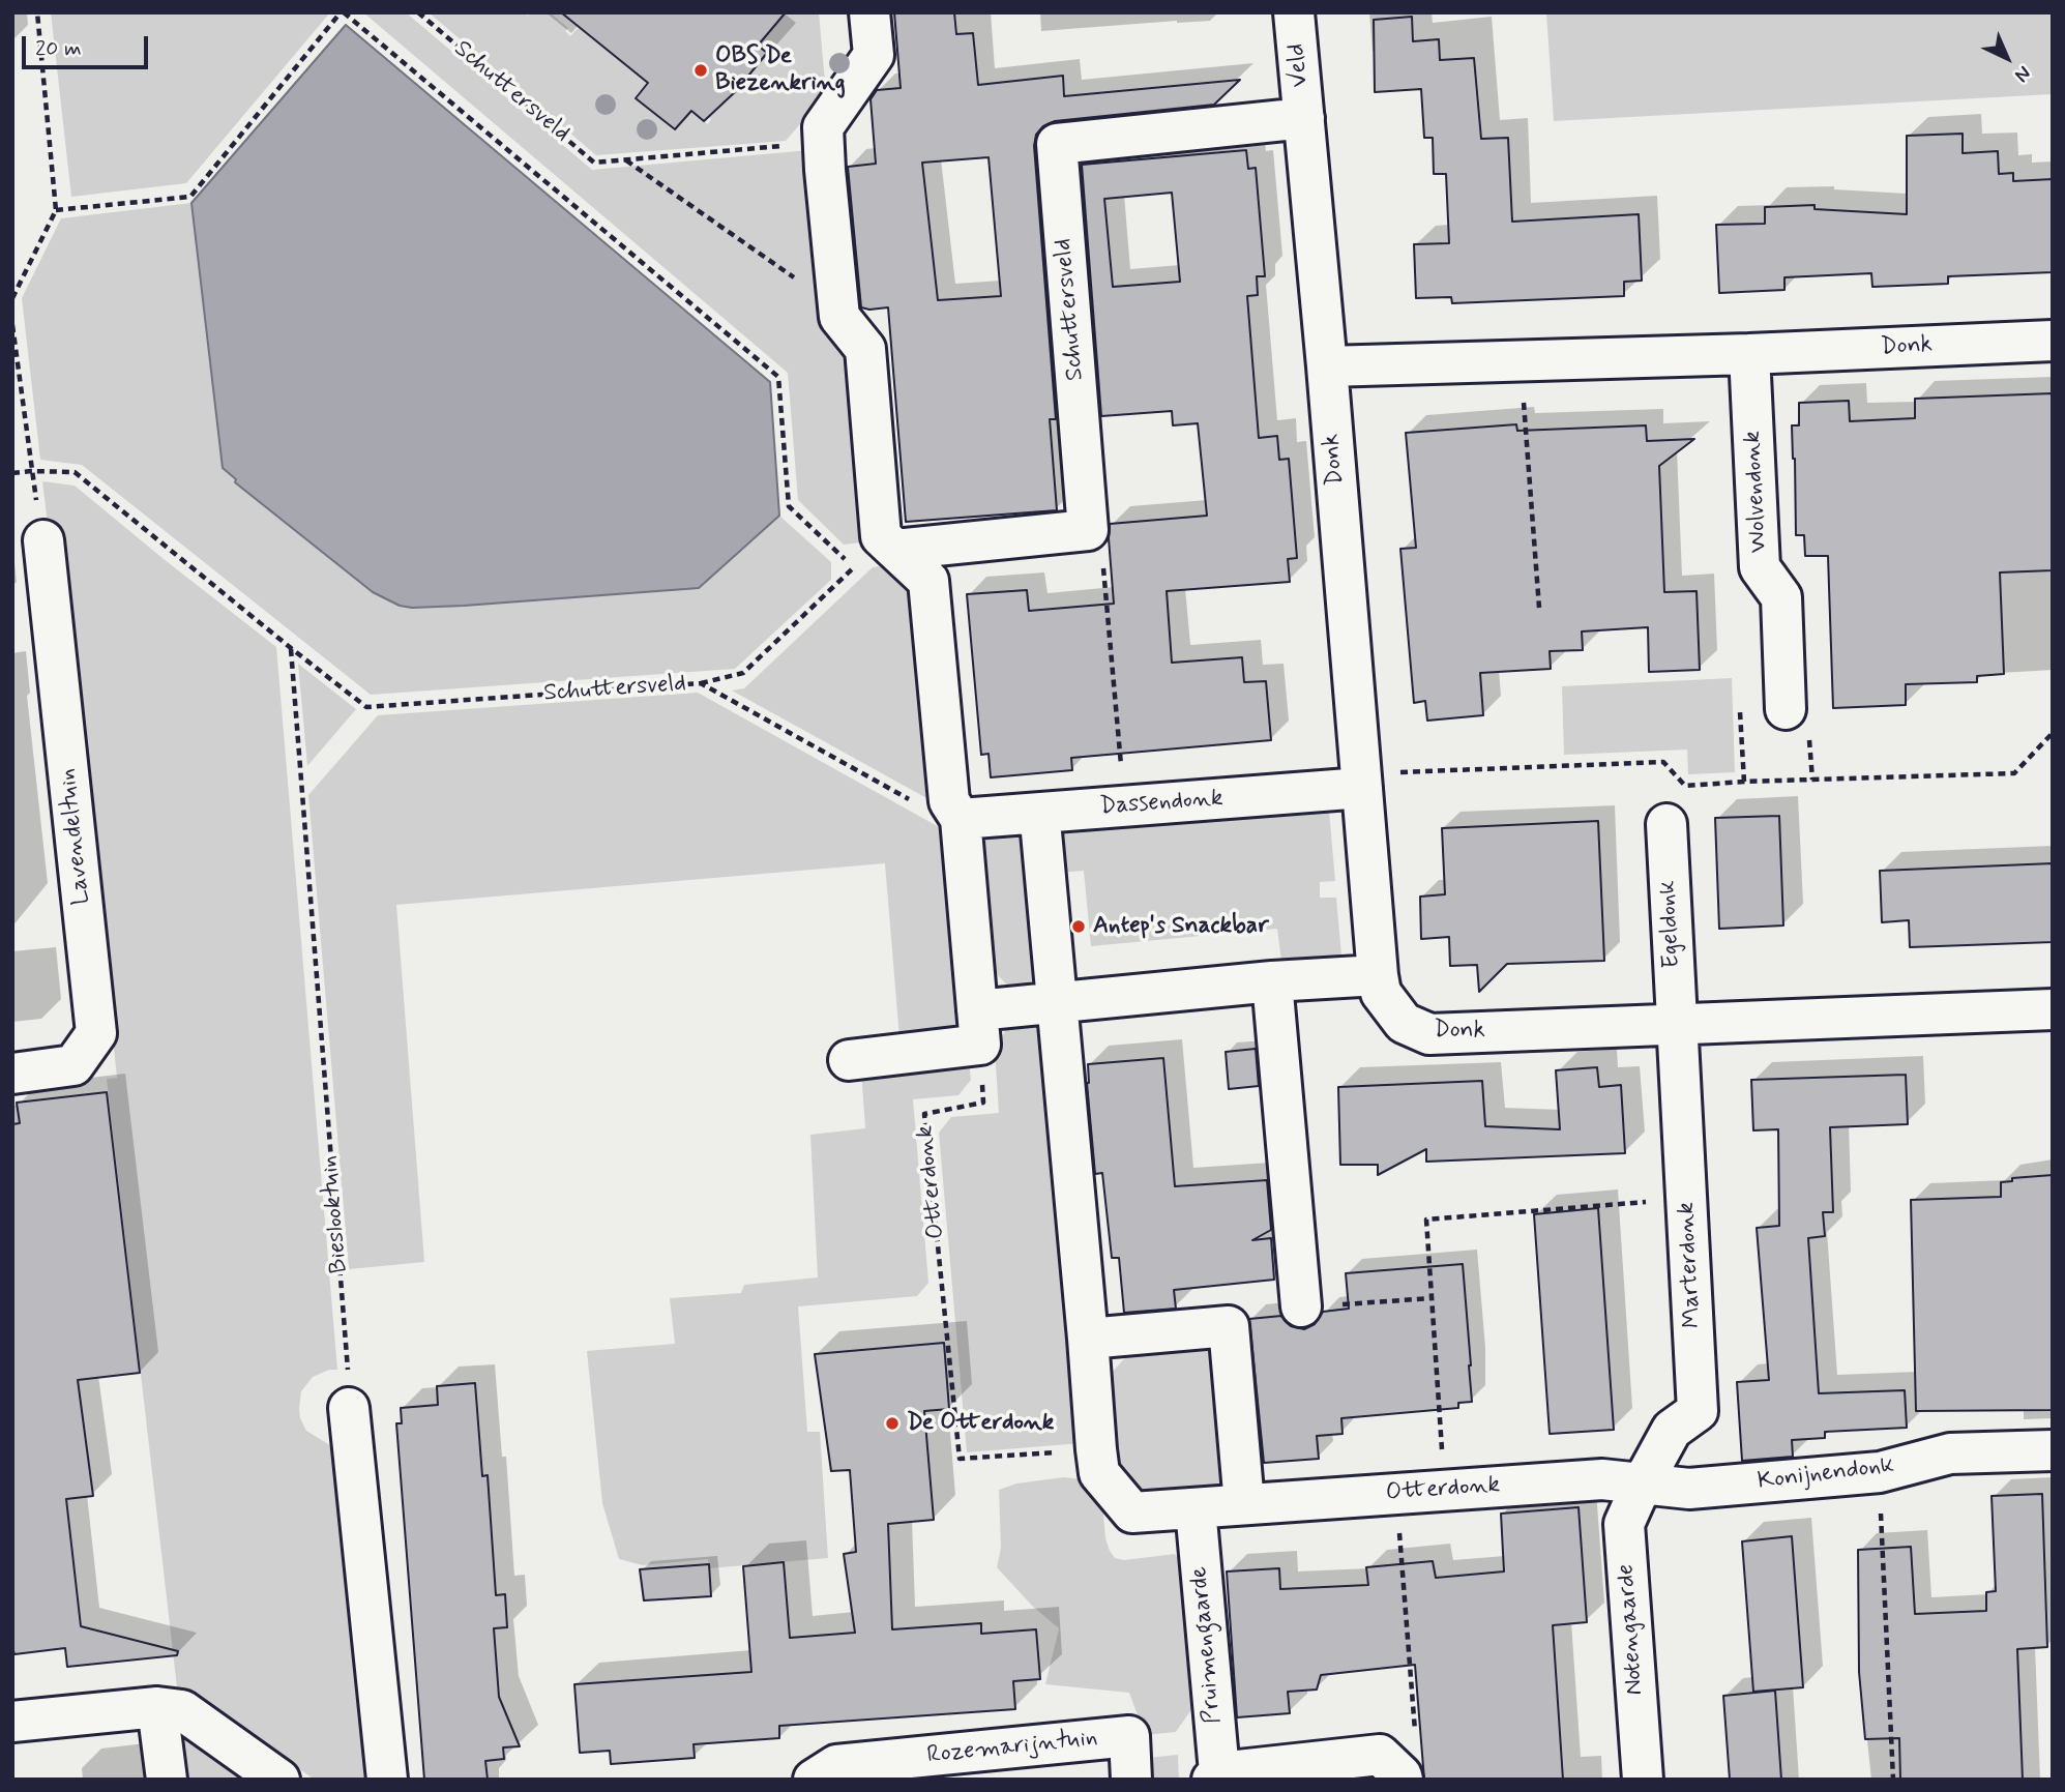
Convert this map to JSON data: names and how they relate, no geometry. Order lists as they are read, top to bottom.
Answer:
{
  "streets": {
    "street": [
      "Veld",
      "Schuttersveld",
      "Donk",
      "Wolvendonk",
      "Dassendonk",
      "Lavendeltuin",
      "Egeldonk",
      "Otterdonk",
      "Marterdonk",
      "Konijnendonk",
      "Notengaarde",
      "Pruimengaarde",
      "Rozemarijntuin"
    ],
    "path": ["Bieslooktuin"]
  },
  "crossings": [
    ["Veld", "Schuttersveld"],
    ["Veld", "Donk"],
    ["Schuttersveld", "Donk"],
    ["Schuttersveld", "Dassendonk"],
    ["Schuttersveld", "Bieslooktuin"],
    ["Donk", "Wolvendonk"],
    ["Donk", "Dassendonk"],
    ["Donk", "Egeldonk"],
    ["Donk", "Marterdonk"],
    ["Egeldonk", "Marterdonk"],
    ["Otterdonk", "Marterdonk"],
    ["Otterdonk", "Konijnendonk"],
    ["Otterdonk", "Notengaarde"],
    ["Otterdonk", "Pruimengaarde"],
    ["Marterdonk", "Konijnendonk"],
    ["Marterdonk", "Notengaarde"],
    ["Konijnendonk", "Notengaarde"]
  ],
  "places": ["OBS De Biezenkring", "Antep's Snackbar", "De Otterdonk"],
  "scale_bar": "20 m",
  "north": "bottom right"
}
